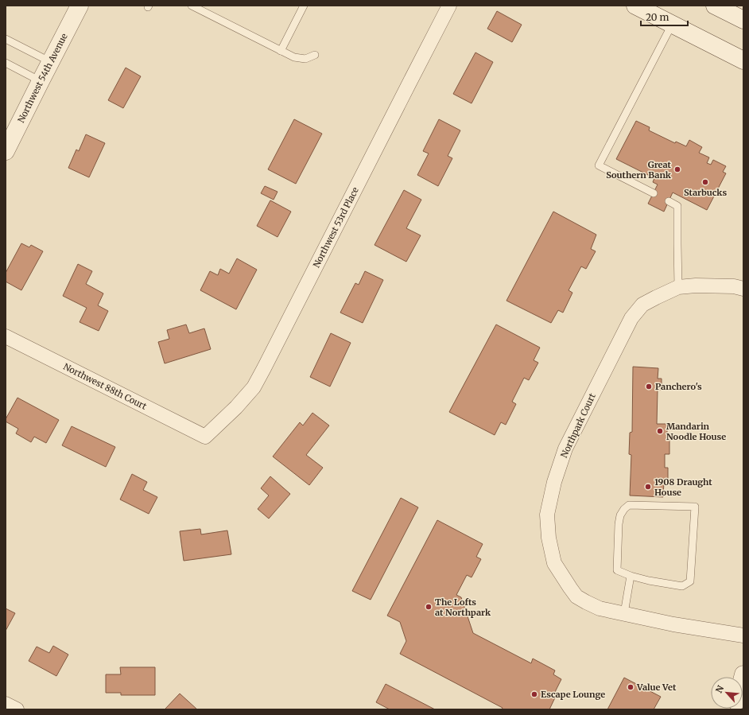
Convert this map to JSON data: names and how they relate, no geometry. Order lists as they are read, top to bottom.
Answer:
{
  "streets": {
    "street": [
      "Northwest 54th Avenue",
      "Northwest 53rd Place",
      "Northwest 88th Court",
      "Northpark Court"
    ]
  },
  "crossings": [
    ["Northwest 53rd Place", "Northwest 88th Court"]
  ],
  "places": [
    "Great Southern Bank",
    "Starbucks",
    "Panchero's",
    "Mandarin Noodle House",
    "1908 Draught House",
    "The Lofts at Northpark",
    "Value Vet",
    "Escape Lounge"
  ],
  "scale_bar": "20 m",
  "north": "top left"
}
